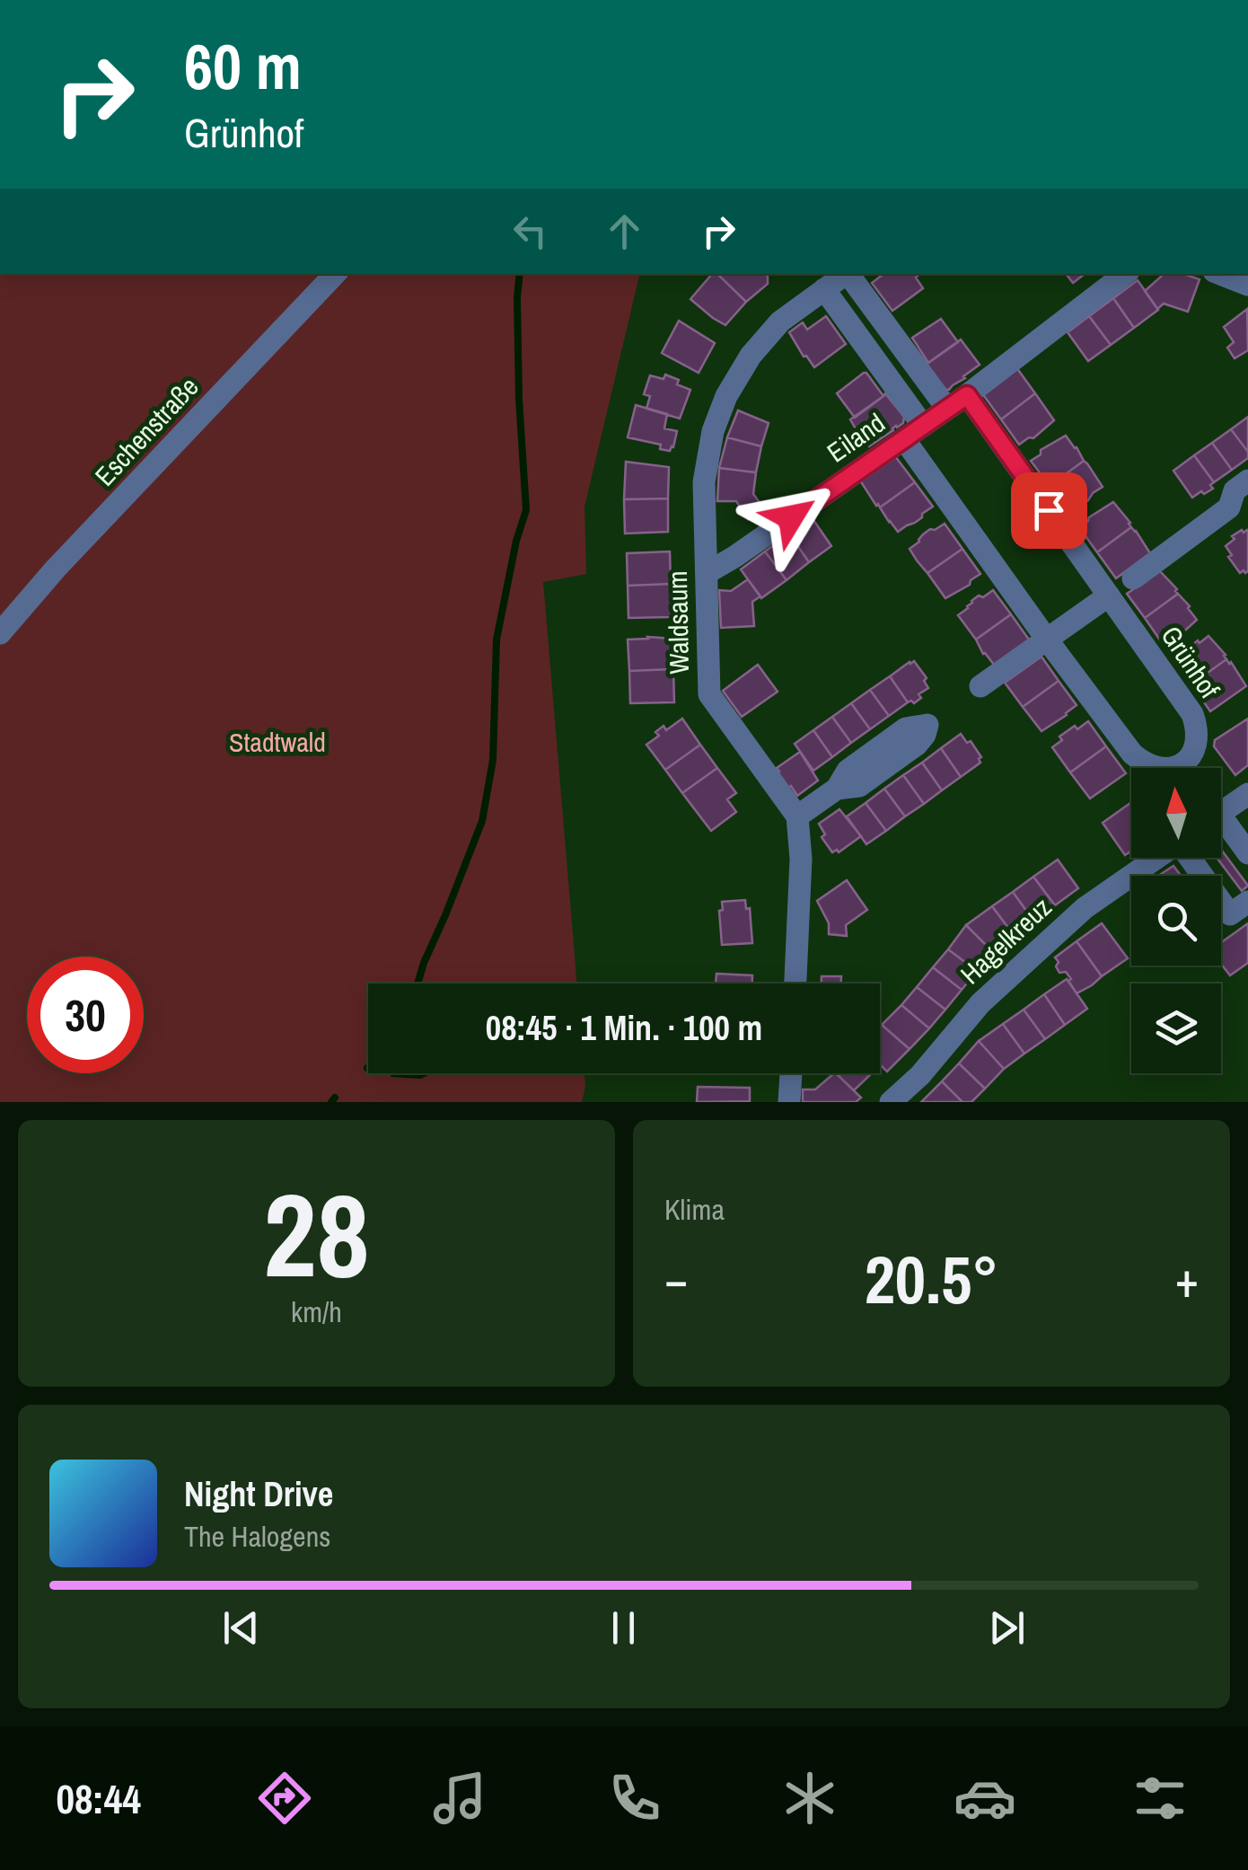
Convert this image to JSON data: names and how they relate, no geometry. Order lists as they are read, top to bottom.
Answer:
{
  "streets": {
    "street": [
      "Eschenstraße",
      "Eiland",
      "Waldsaum",
      "Grünhof",
      "Hagelkreuz"
    ]
  },
  "crossings": [
    ["Eiland", "Waldsaum"]
  ],
  "parks": ["Stadtwald"],
  "north": "top",
  "page": {
    "turn": ["60 m", "Grünhof"],
    "limit": "30",
    "trip": "08:45 · 1 Min. · 100 m",
    "tile": [
      ["28", "km/h"],
      "Klima"
    ],
    "heat": ["−", "20.5°", "+"],
    "song": ["Night Drive", "The Halogens"],
    "tabs": "08:44"
  }
}
